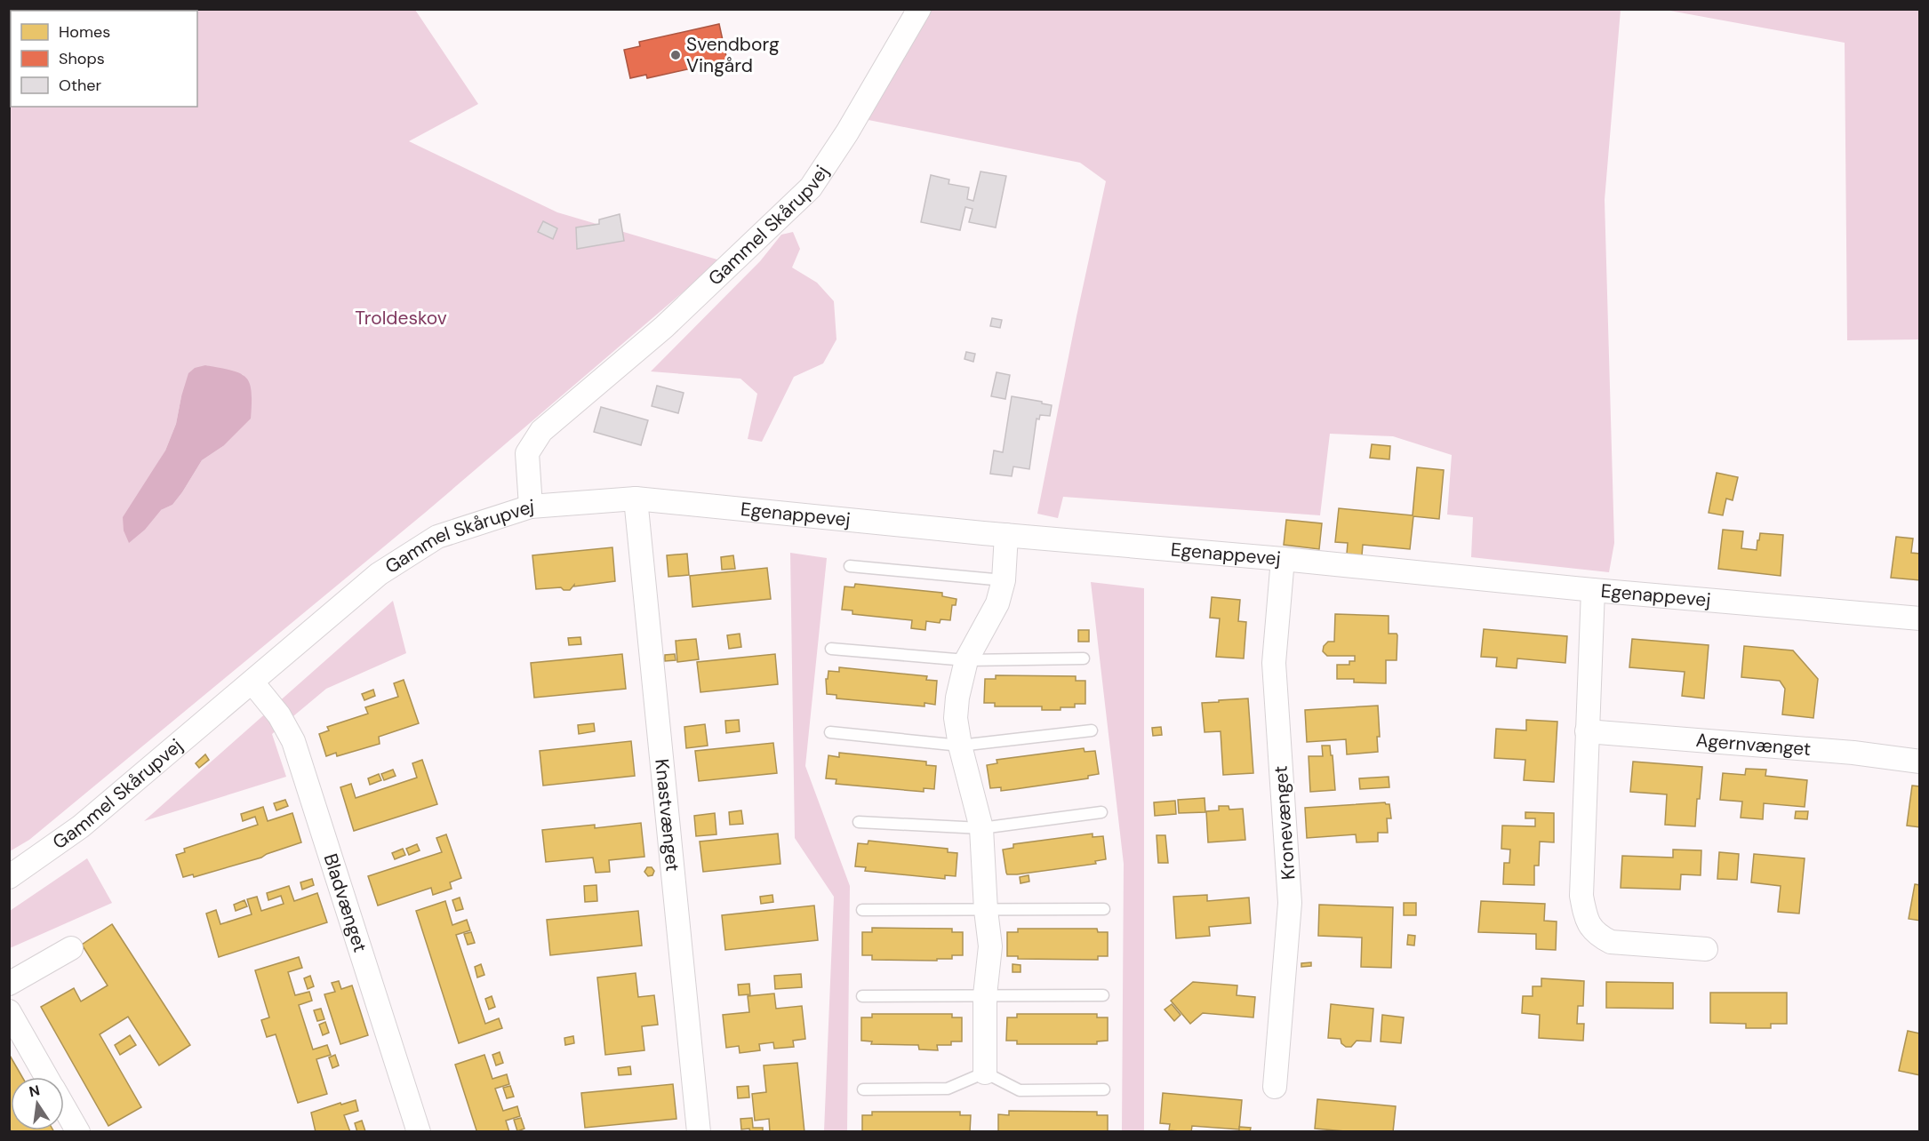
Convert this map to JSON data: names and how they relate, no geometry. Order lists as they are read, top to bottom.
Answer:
{
  "streets": {
    "street": [
      "Gammel Skårupvej",
      "Egenappevej",
      "Agernvænget",
      "Knastvænget",
      "Kronevænget",
      "Bladvænget"
    ]
  },
  "crossings": [
    ["Gammel Skårupvej", "Egenappevej"],
    ["Gammel Skårupvej", "Bladvænget"],
    ["Egenappevej", "Knastvænget"],
    ["Egenappevej", "Kronevænget"]
  ],
  "parks": ["Troldeskov"],
  "places": ["Svendborg Vingård"],
  "legend": ["Homes", "Shops", "Other"],
  "north": "top"
}
